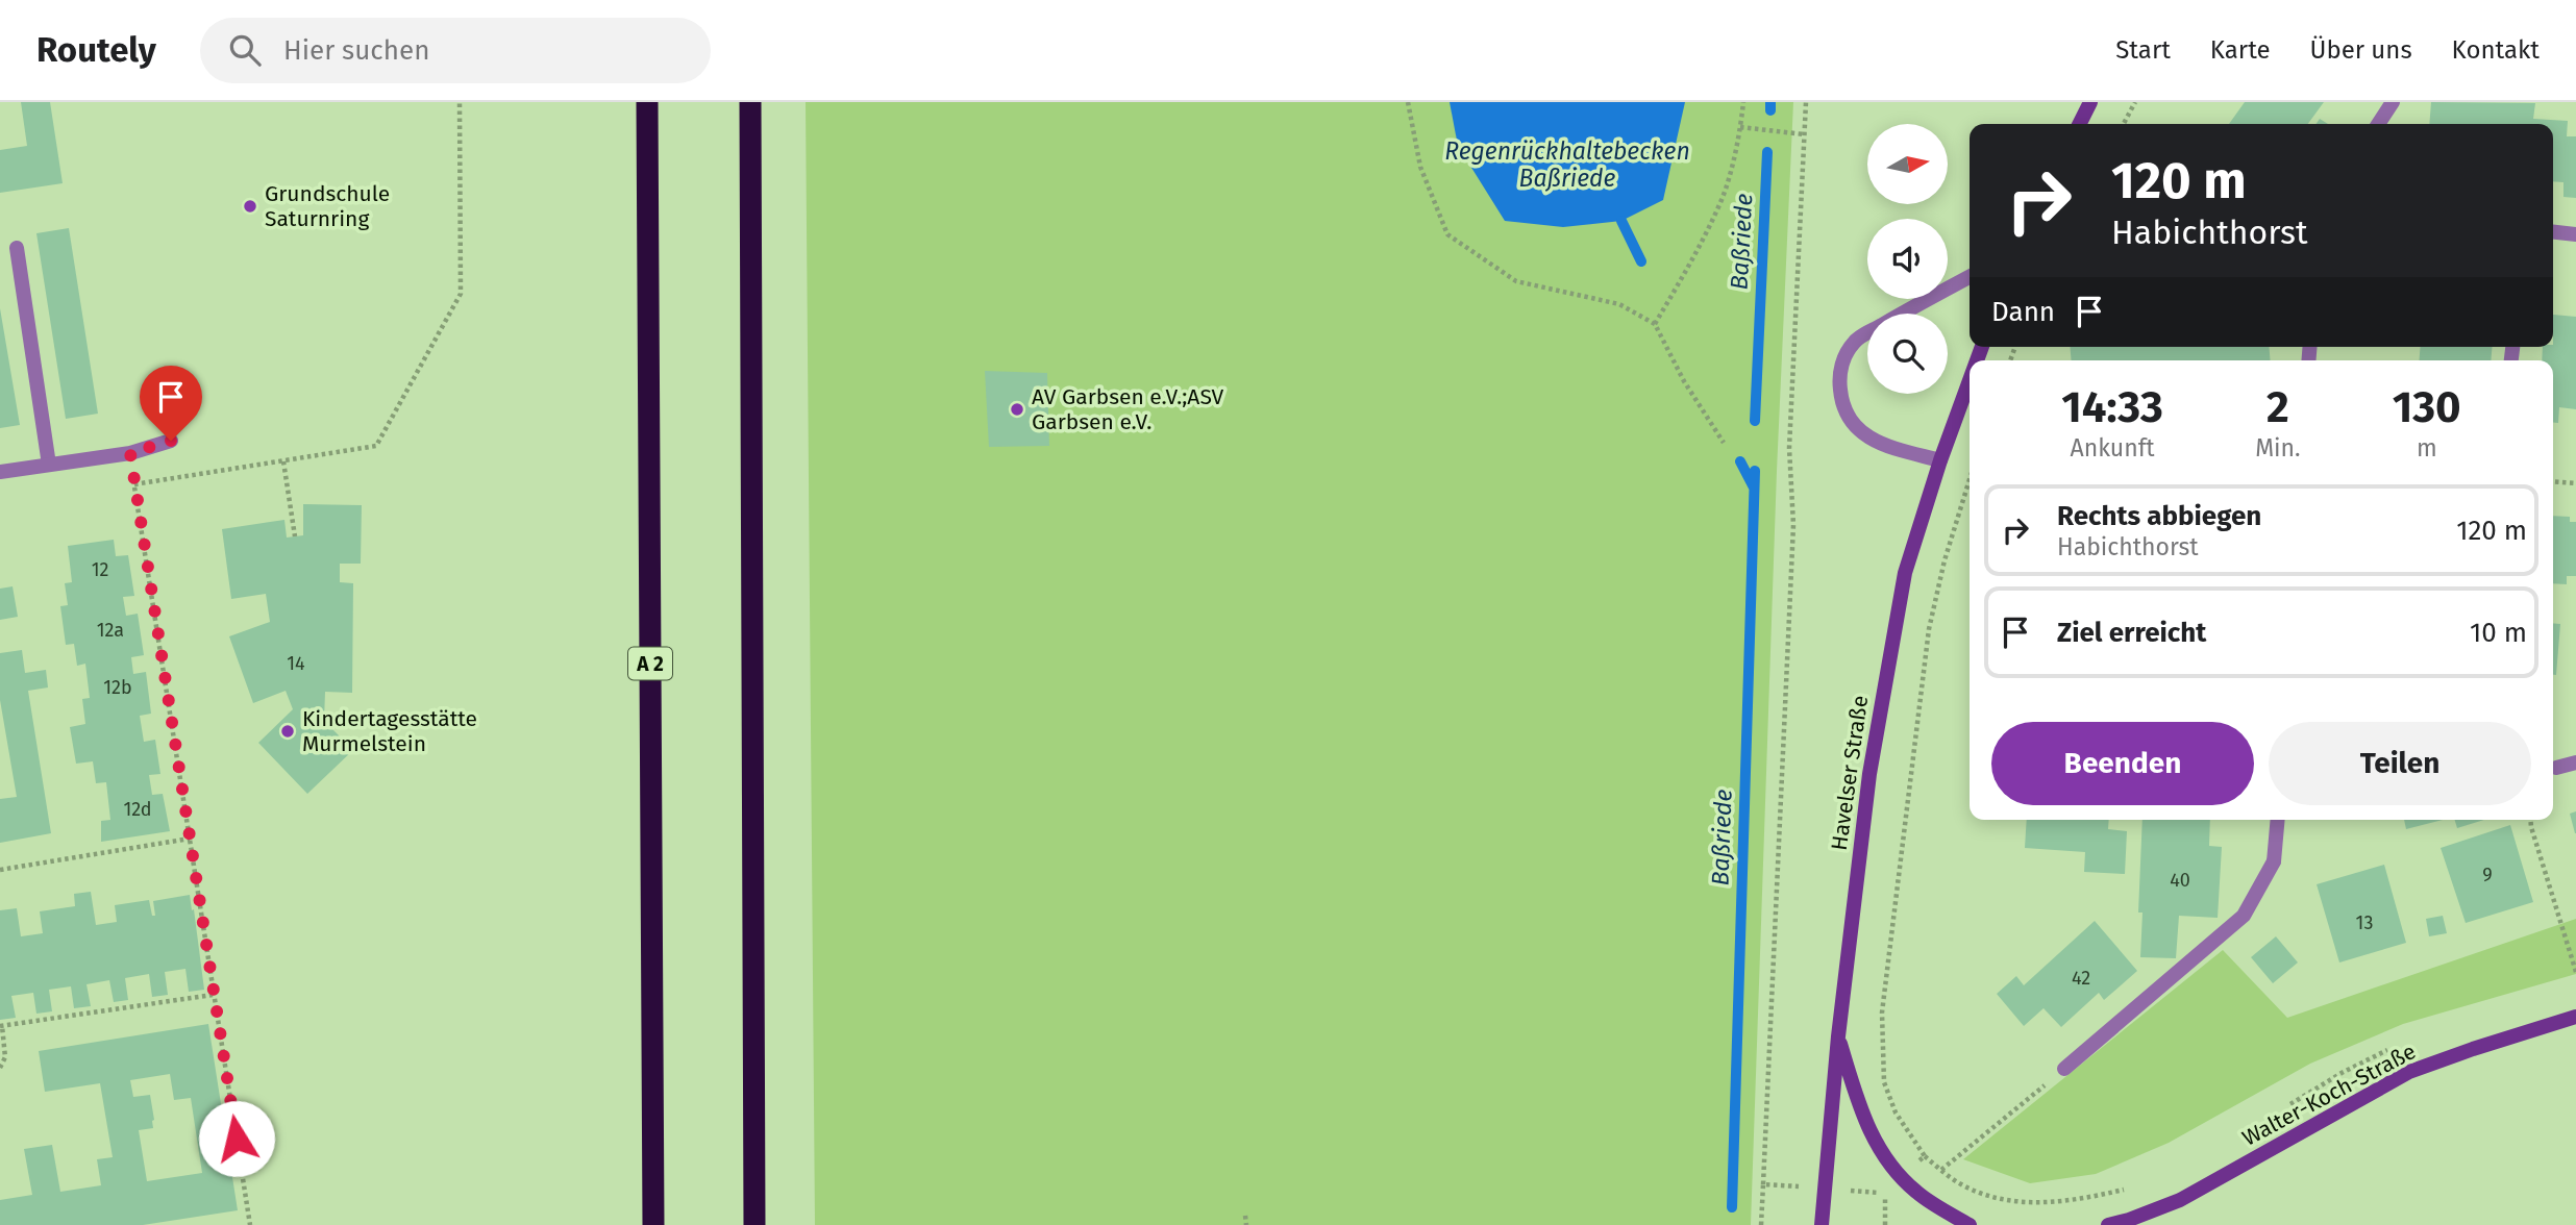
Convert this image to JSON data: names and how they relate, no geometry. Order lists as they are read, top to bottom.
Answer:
{
  "streets": {
    "highway": ["A 2"],
    "street": ["Havelser Straße", "Walter-Koch-Straße"]
  },
  "water": ["Regenrückhaltebecken Baßriede", "Baßriede"],
  "places": ["Grundschule Saturnring", "AV Garbsen e.V.;ASV Garbsen e.V.", "Kindertagesstätte Murmelstein"],
  "house_numbers": [
    "12",
    "12a",
    "14",
    "12b",
    "12d",
    "9",
    "40",
    "13",
    "42"
  ],
  "north": "right",
  "page": {
    "header": "Routely",
    "search": "Hier suchen",
    "nav": [
      "Start",
      "Karte",
      "Über uns",
      "Kontakt"
    ],
    "turn": ["120 m", "Habichthorst"],
    "then": "Dann",
    "eta": [
      "14:33",
      "Ankunft",
      "2",
      "Min.",
      "130",
      "m"
    ],
    "list": [
      {
        "name": "Rechts abbiegen",
        "note": "Habichthorst",
        "value": "120 m"
      },
      {
        "name": "Ziel erreicht",
        "value": "10 m"
      }
    ],
    "buttons": ["Beenden", "Teilen"]
  }
}
